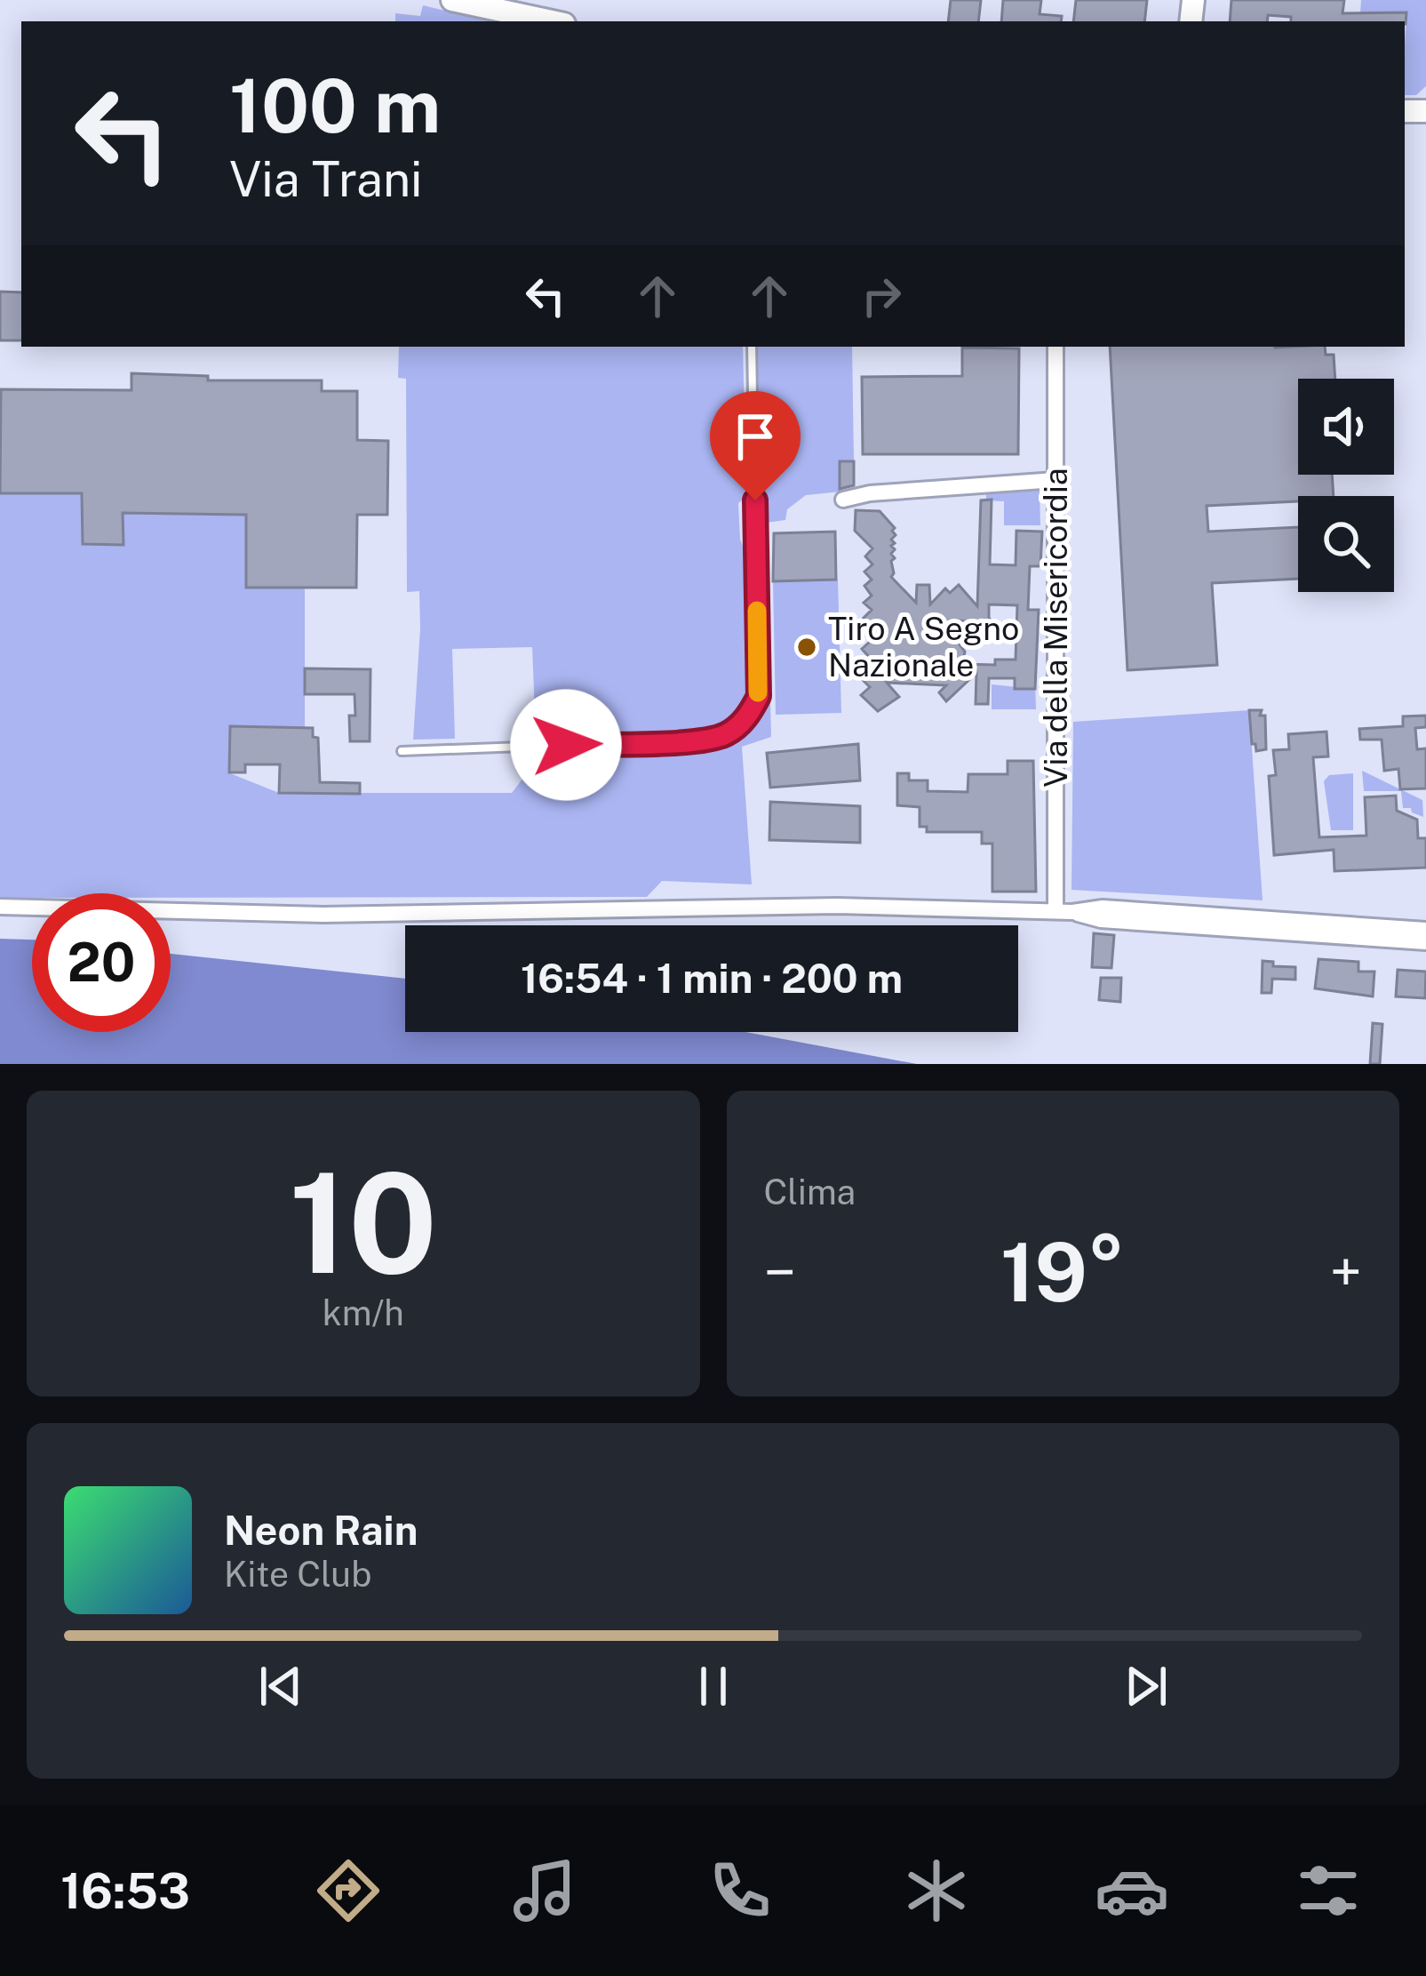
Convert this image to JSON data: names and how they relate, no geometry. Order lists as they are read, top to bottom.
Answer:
{
  "streets": {
    "street": ["Via della Misericordia"]
  },
  "places": ["Tiro A Segno Nazionale"],
  "page": {
    "turn": ["100 m", "Via Trani"],
    "limit": "20",
    "trip": "16:54 · 1 min · 200 m",
    "tile": [
      ["10", "km/h"],
      "Clima"
    ],
    "heat": ["−", "19°", "+"],
    "song": ["Neon Rain", "Kite Club"],
    "tabs": "16:53"
  }
}
